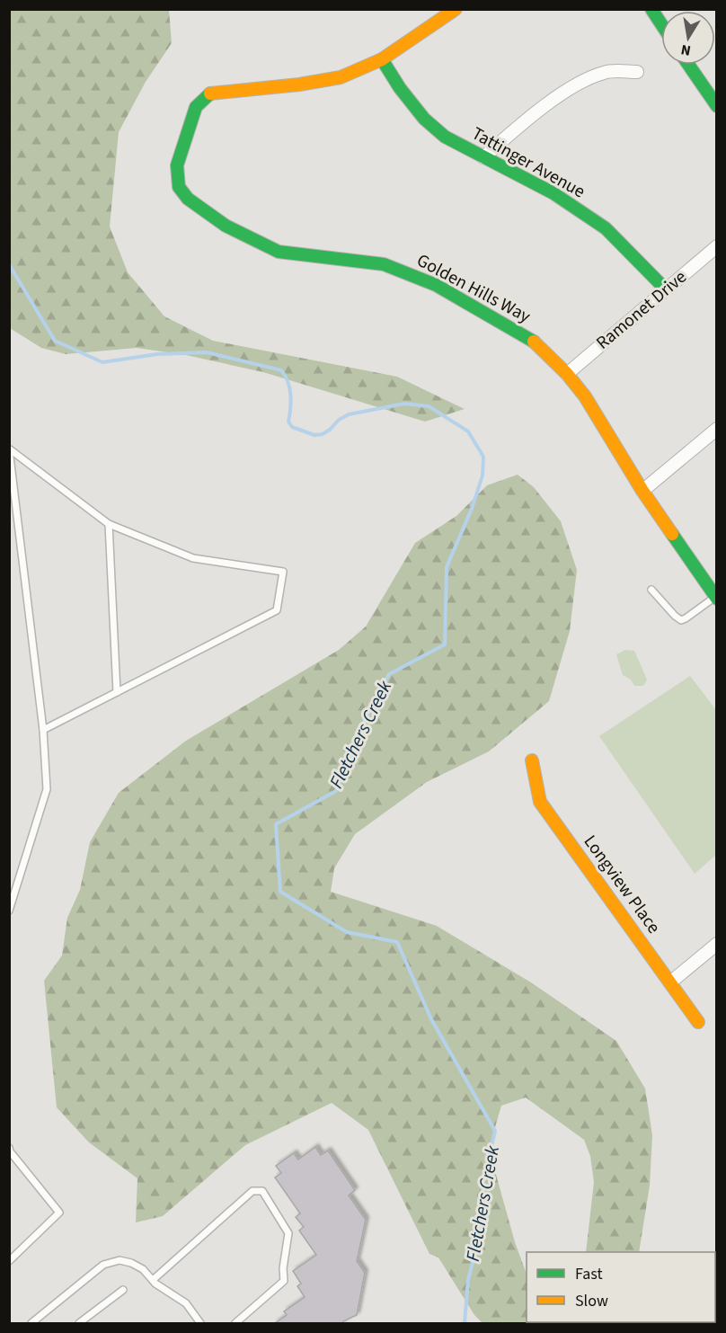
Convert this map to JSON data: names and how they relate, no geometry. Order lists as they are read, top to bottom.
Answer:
{
  "streets": {
    "street": [
      "Tattinger Avenue",
      "Golden Hills Way",
      "Ramonet Drive",
      "Longview Place"
    ]
  },
  "crossings": [
    ["Tattinger Avenue", "Golden Hills Way"],
    ["Tattinger Avenue", "Ramonet Drive"],
    ["Golden Hills Way", "Ramonet Drive"]
  ],
  "water": ["Fletchers Creek"],
  "legend": ["Fast", "Slow"],
  "north": "bottom"
}
